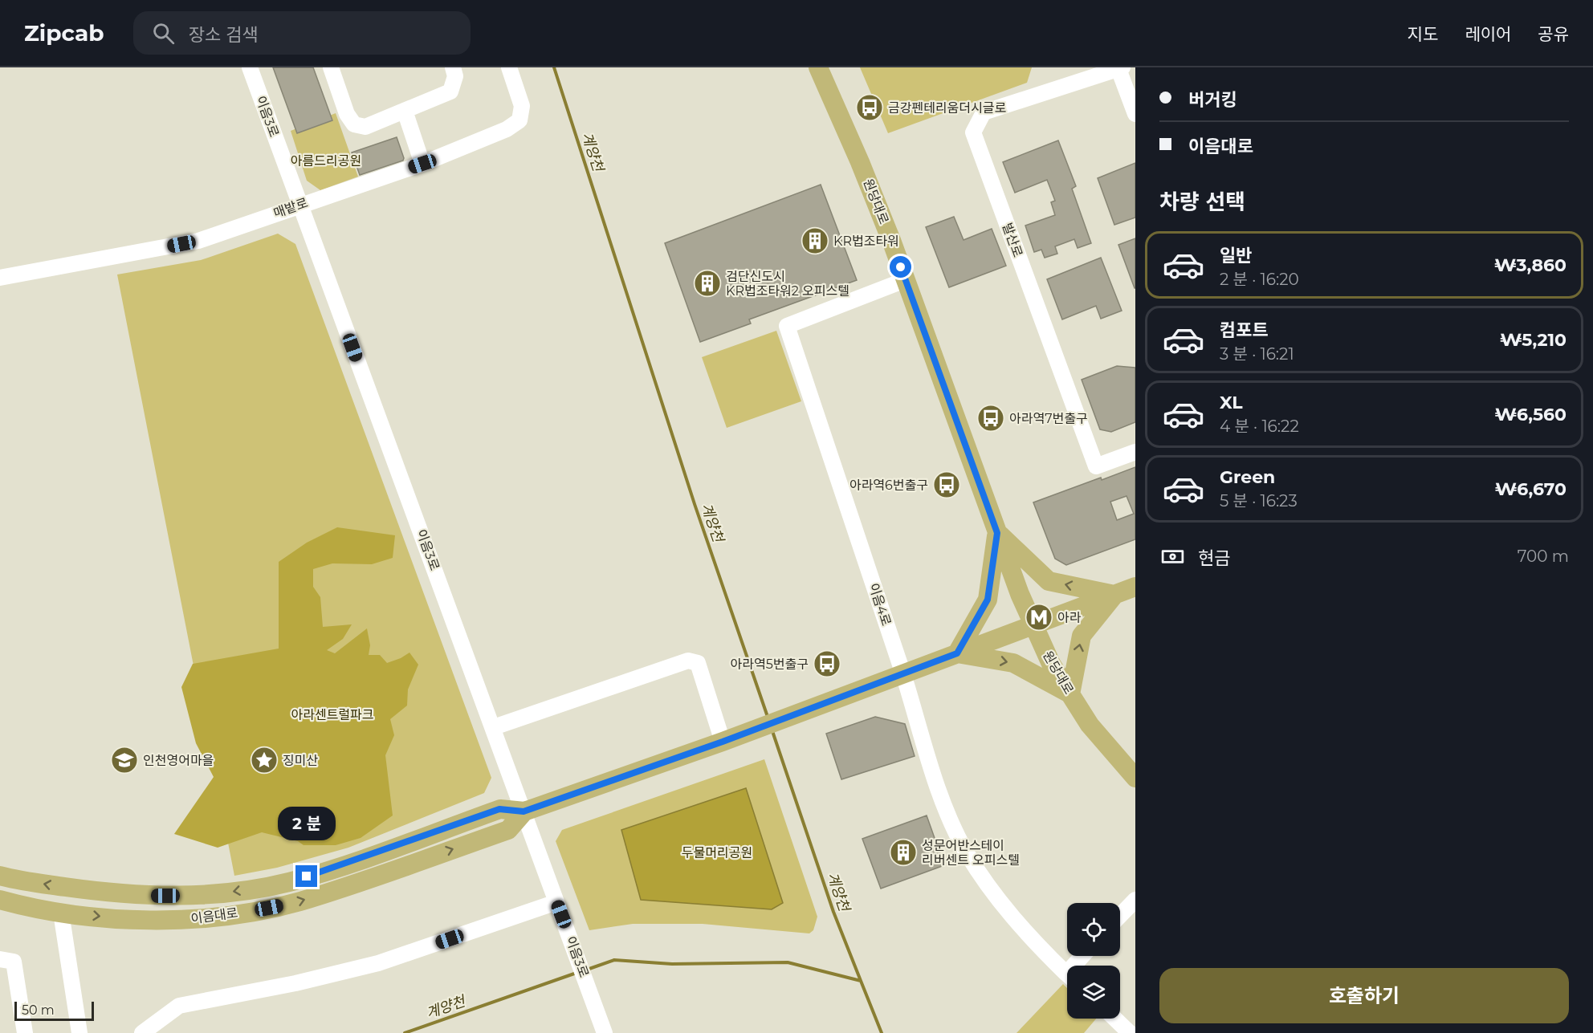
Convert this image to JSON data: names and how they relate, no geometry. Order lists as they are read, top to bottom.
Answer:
{
  "streets": {
    "main road": ["원당대로", "이음대로"],
    "street": [
      "이음3로",
      "매밭로",
      "발산로",
      "이음4로"
    ]
  },
  "crossings": [
    ["이음3로", "매밭로"],
    ["이음3로", "이음대로"],
    ["원당대로", "이음4로"],
    ["원당대로", "이음대로"],
    ["이음4로", "이음대로"]
  ],
  "water": ["계양천"],
  "parks": ["아름드리공원", "아라센트럴파크", "두물머리공원"],
  "places": {
    "bus stop": [
      "금강펜테리움더시글로",
      "아라역7번출구",
      "아라역6번출구",
      "아라역5번출구"
    ],
    "building": ["KR법조타워", "검단신도시 KR법조타워2 오피스텔", "성문어반스테이 리버센트 오피스텔"],
    "metro station": ["아라"],
    "school or university": ["인천영어마을"],
    "place": ["징미산"]
  },
  "scale_bar": "50 m",
  "page": {
    "header": "Zipcab",
    "search": "장소 검색",
    "nav": ["지도", "레이어", "공유"],
    "banner": ["버거킹", "이음대로"],
    "heading": "차량 선택",
    "list": [
      {
        "name": "일반",
        "note": "2 분 · 16:20",
        "value": "₩3,860"
      },
      {
        "name": "컴포트",
        "note": "3 분 · 16:21",
        "value": "₩5,210"
      },
      {
        "name": "XL",
        "note": "4 분 · 16:22",
        "value": "₩6,560"
      },
      {
        "name": "Green",
        "note": "5 분 · 16:23",
        "value": "₩6,670"
      }
    ],
    "pay": ["현금", "700 m"],
    "bubble": "2 분",
    "buttons": "호출하기",
    "scale": "50 m"
  }
}
